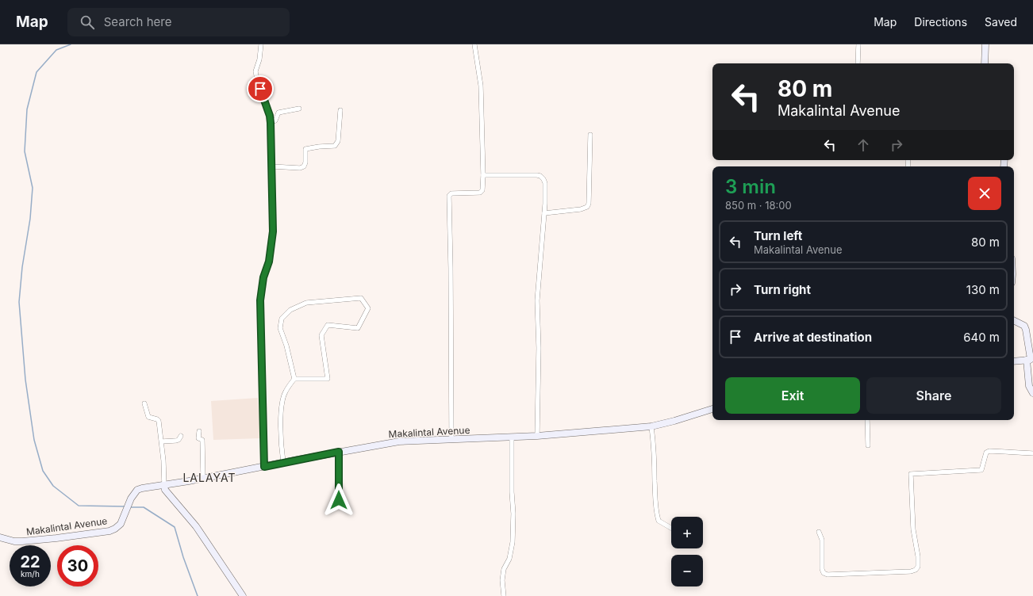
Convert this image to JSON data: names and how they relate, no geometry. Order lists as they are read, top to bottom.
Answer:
{
  "streets": {
    "main road": ["Makalintal Avenue"]
  },
  "districts": ["LALAYAT"],
  "page": {
    "header": "Map",
    "search": "Search here",
    "nav": ["Map", "Directions", "Saved"],
    "turn": ["80 m", "Makalintal Avenue"],
    "heading": ["3 min", "850 m · 18:00"],
    "list": [
      {
        "name": "Turn left",
        "note": "Makalintal Avenue",
        "value": "80 m"
      },
      {
        "name": "Turn right",
        "value": "130 m"
      },
      {
        "name": "Arrive at destination",
        "value": "640 m"
      }
    ],
    "buttons": ["Exit", "Share"],
    "map_buttons": ["+", "−"],
    "speed": "22 km/h",
    "limit": "30"
  }
}
